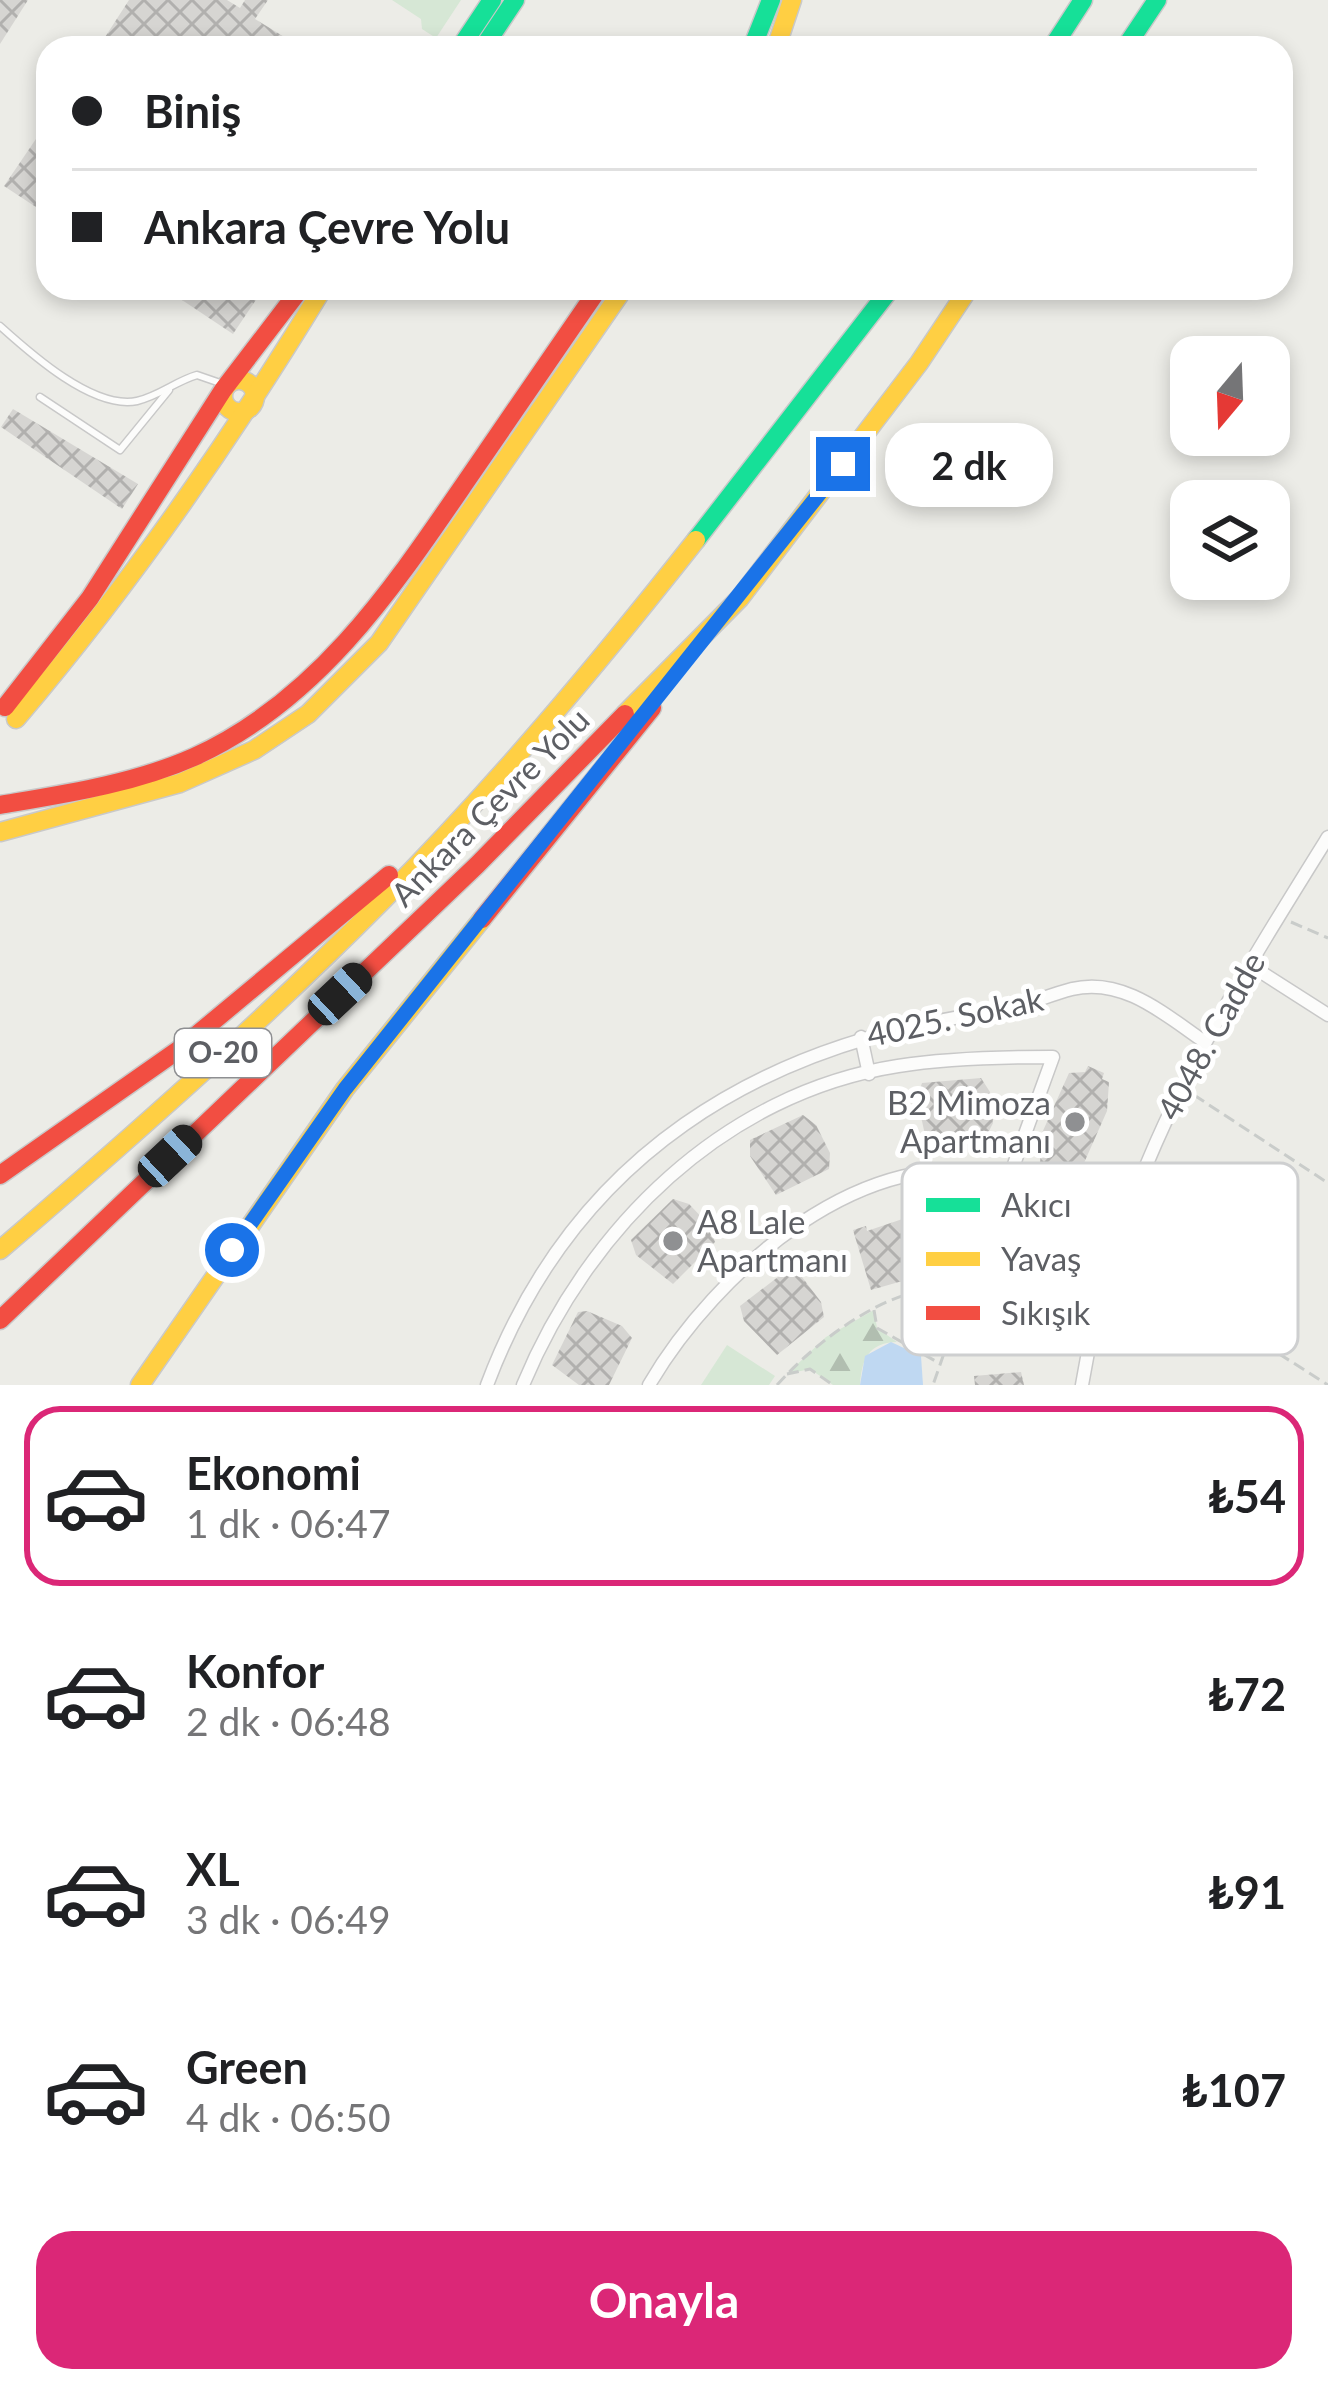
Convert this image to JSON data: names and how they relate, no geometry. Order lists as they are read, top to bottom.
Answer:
{
  "streets": {
    "main road": ["Ankara Çevre Yolu", "O-20"],
    "street": ["4025. Sokak", "4048. Cadde"]
  },
  "crossings": [
    ["4025. Sokak", "4048. Cadde"]
  ],
  "places": ["B2 Mimoza Apartmanı", "A8 Lale Apartmanı"],
  "legend": ["Akıcı", "Yavaş", "Sıkışık"],
  "north": "bottom",
  "page": {
    "banner": ["Biniş", "Ankara Çevre Yolu"],
    "bubble": "2 dk",
    "list": [
      {
        "name": "Ekonomi",
        "note": "1 dk · 06:47",
        "value": "₺54"
      },
      {
        "name": "Konfor",
        "note": "2 dk · 06:48",
        "value": "₺72"
      },
      {
        "name": "XL",
        "note": "3 dk · 06:49",
        "value": "₺91"
      },
      {
        "name": "Green",
        "note": "4 dk · 06:50",
        "value": "₺107"
      }
    ],
    "buttons": "Onayla"
  }
}
